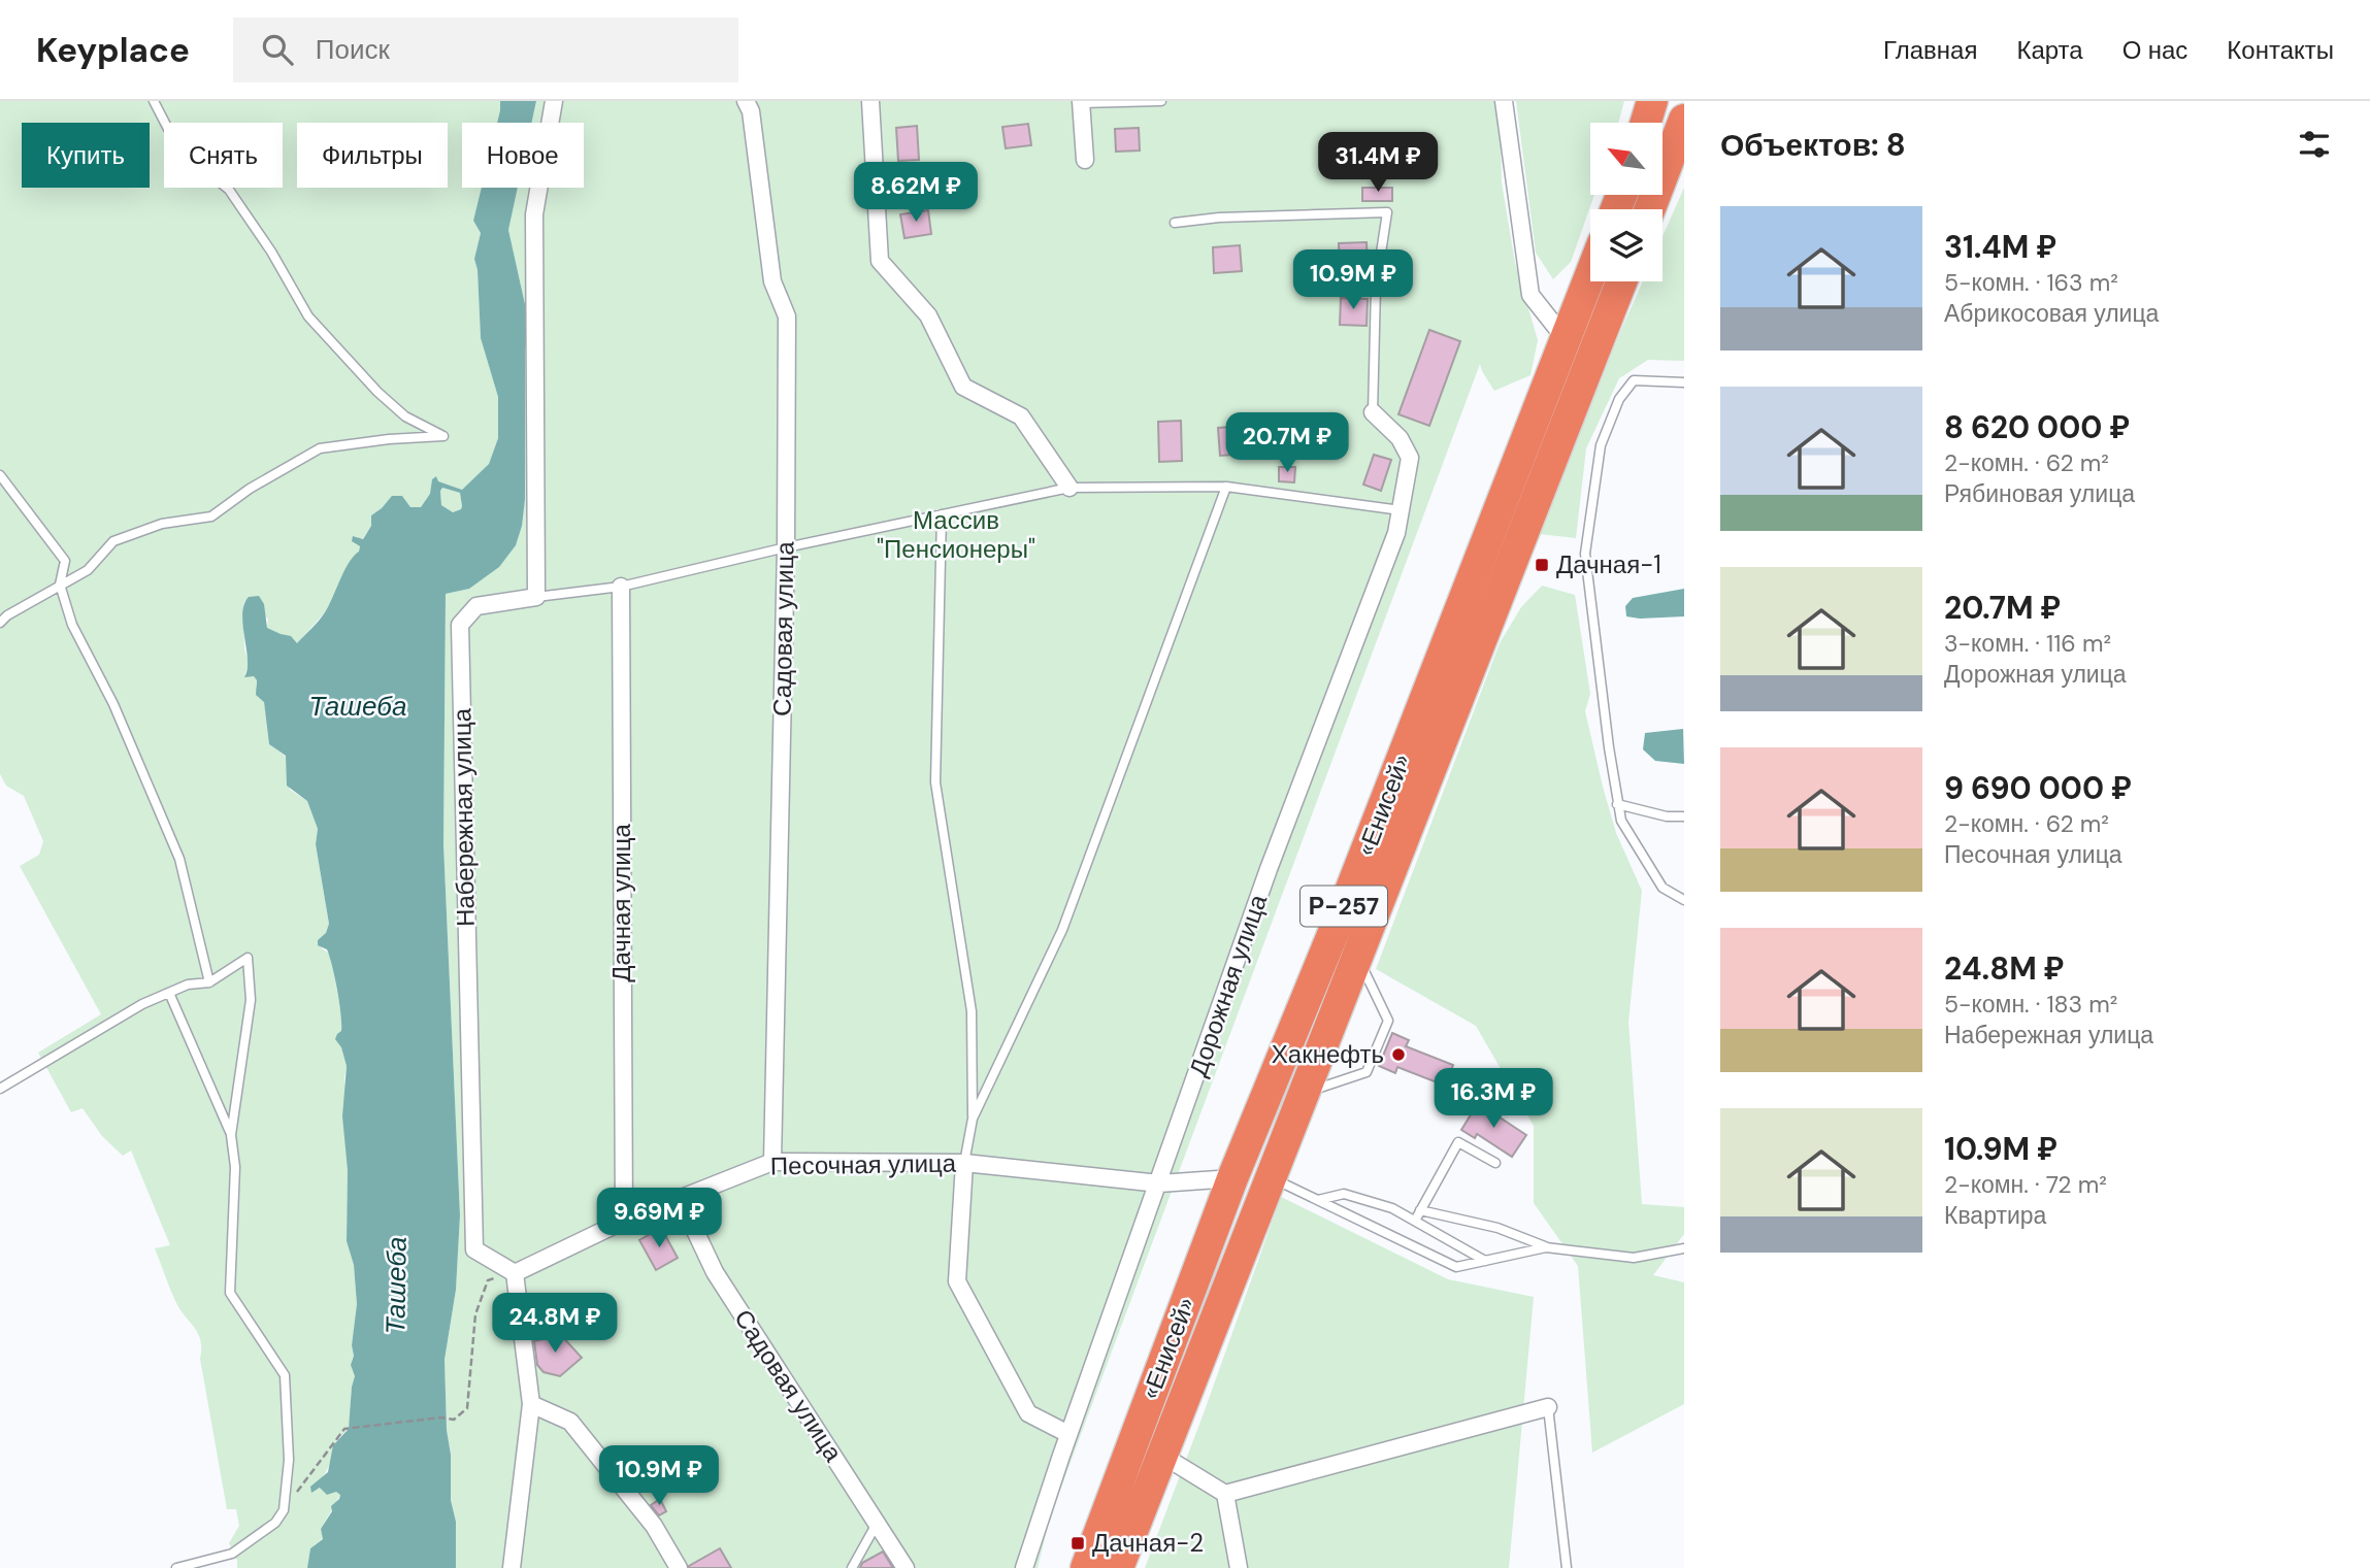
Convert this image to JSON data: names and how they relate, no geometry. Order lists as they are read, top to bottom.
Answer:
{
  "streets": {
    "highway": ["«Енисей»", "Р-257"],
    "street": [
      "Садовая улица",
      "Набережная улица",
      "Дачная улица",
      "Дорожная улица",
      "Песочная улица"
    ]
  },
  "crossings": [
    ["Садовая улица", "Песочная улица"],
    ["«Енисей»", "Песочная улица"],
    ["Набережная улица", "Песочная улица"],
    ["Дачная улица", "Песочная улица"],
    ["Дорожная улица", "Песочная улица"]
  ],
  "water": ["Ташеба"],
  "parks": ["Массив \"Пенсионеры\""],
  "places": {
    "transit": ["Дачная-1", "Дачная-2"],
    "other": ["Хакнефть"]
  },
  "north": "top left",
  "page": {
    "header": "Keyplace",
    "search": "Поиск",
    "nav": [
      "Главная",
      "Карта",
      "О нас",
      "Контакты"
    ],
    "heading": "Объектов: 8",
    "chip": [
      "Купить",
      "Снять",
      "Фильтры",
      "Новое"
    ],
    "price": [
      "31.4M ₽",
      "8.62M ₽",
      "10.9M ₽",
      "20.7M ₽",
      "16.3M ₽",
      "9.69M ₽",
      "24.8M ₽",
      "10.9M ₽"
    ],
    "list": [
      {
        "name": "31.4M ₽",
        "note": "5-комн. · 163 m² · Абрикосовая улица"
      },
      {
        "name": "8 620 000 ₽",
        "note": "2-комн. · 62 m² · Рябиновая улица"
      },
      {
        "name": "20.7M ₽",
        "note": "3-комн. · 116 m² · Дорожная улица"
      },
      {
        "name": "9 690 000 ₽",
        "note": "2-комн. · 62 m² · Песочная улица"
      },
      {
        "name": "24.8M ₽",
        "note": "5-комн. · 183 m² · Набережная улица"
      },
      {
        "name": "10.9M ₽",
        "note": "2-комн. · 72 m² · Квартира"
      }
    ]
  }
}
